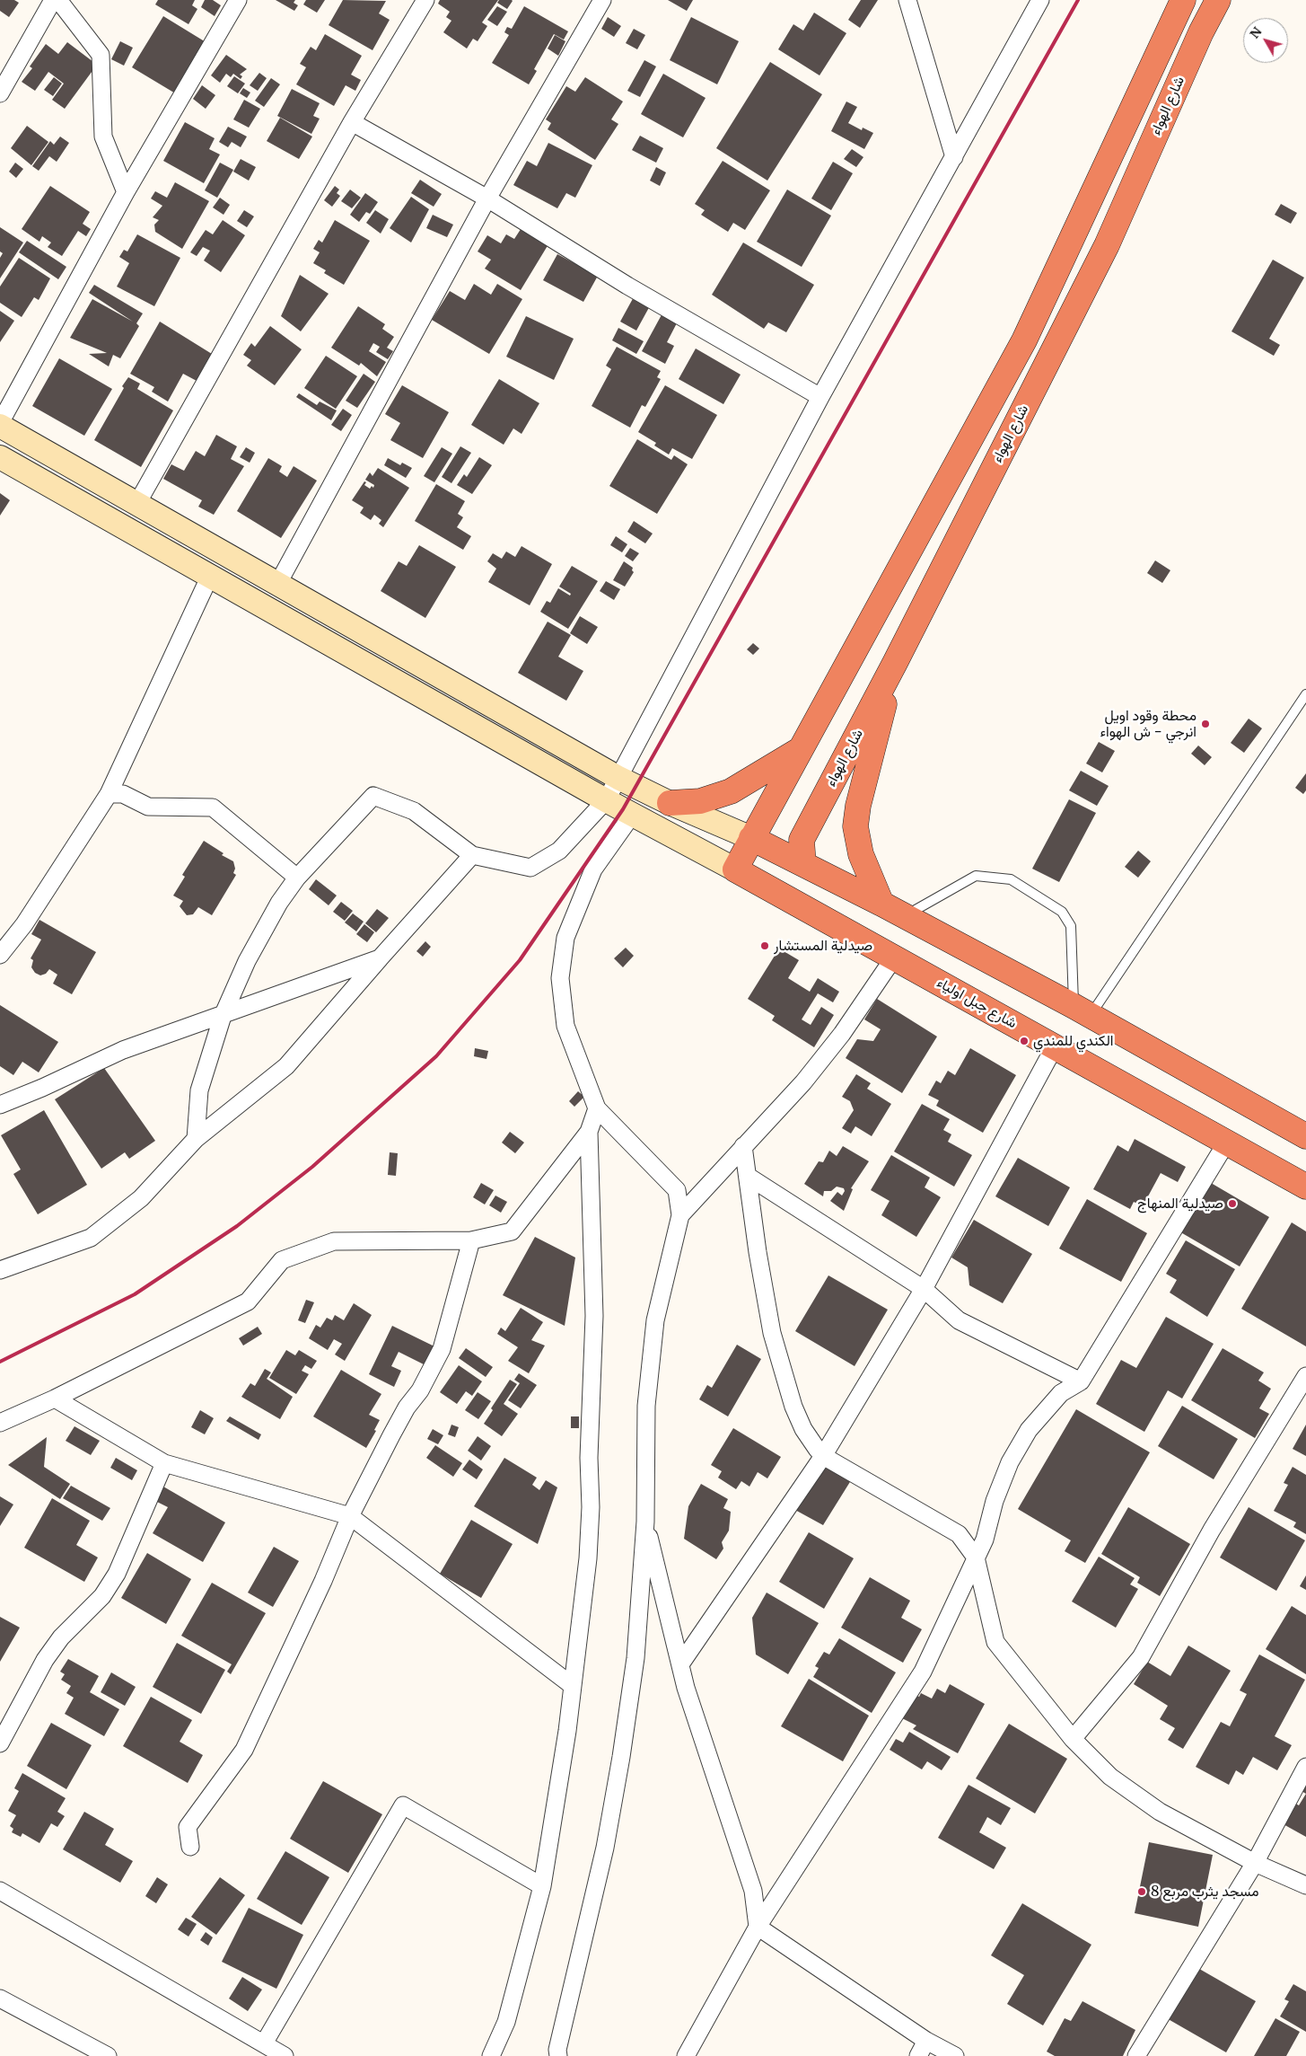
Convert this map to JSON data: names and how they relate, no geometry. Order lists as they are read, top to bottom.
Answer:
{
  "streets": {
    "highway": ["شارع الهواء", "شارع جبل اولياء"]
  },
  "crossings": [
    ["شارع الهواء", "شارع جبل اولياء"]
  ],
  "places": [
    "محطة وقود اويل انرجي - ش الهواء",
    "صيدلية المستشار",
    "الكندي للمندي",
    "صيدلية المنهاج",
    "مسجد يثرب مربع 8"
  ],
  "north": "top left"
}
